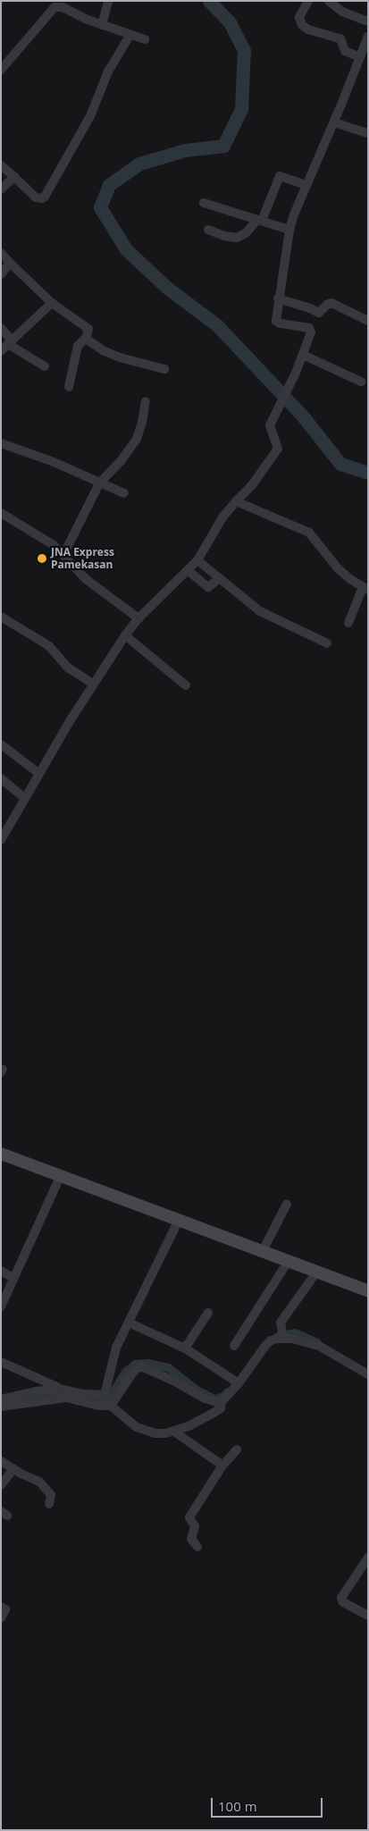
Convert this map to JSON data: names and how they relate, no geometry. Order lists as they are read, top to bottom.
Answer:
{
  "places": ["JNA Express Pamekasan"],
  "scale_bar": "100 m"
}
